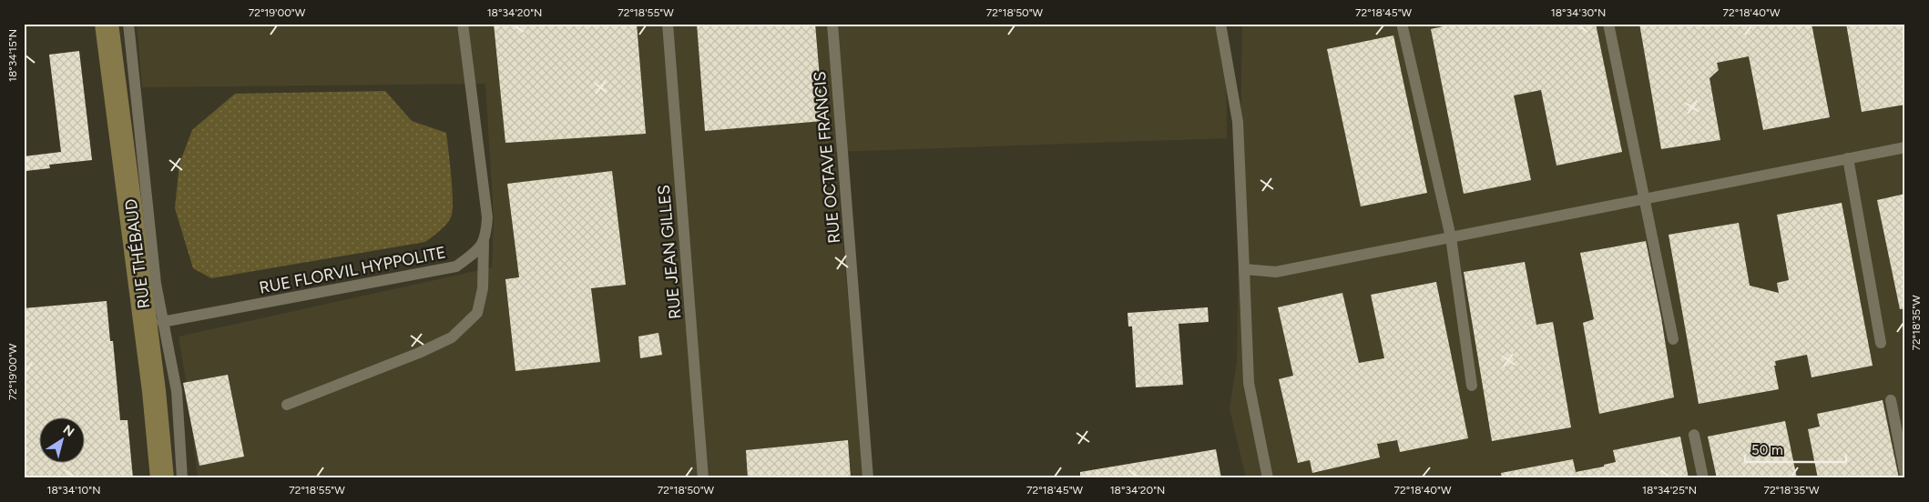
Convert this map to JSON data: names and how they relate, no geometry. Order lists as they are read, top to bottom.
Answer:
{
  "streets": {
    "street": [
      "RUE OCTAVE FRANCIS",
      "RUE JEAN GILLES",
      "RUE THÉBAUD",
      "RUE FLORVIL HYPPOLITE"
    ]
  },
  "crossings": [
    ["RUE THÉBAUD", "RUE FLORVIL HYPPOLITE"]
  ],
  "scale_bar": "50 m",
  "north": "top right",
  "coordinates": [
    "72°19'00\"W",
    "18°34'20\"N",
    "72°18'55\"W",
    "72°18'50\"W",
    "72°18'45\"W",
    "18°34'30\"N",
    "72°18'40\"W",
    "18°34'15\"N",
    "72°18'35\"W",
    "18°34'10\"N",
    "18°34'25\"N"
  ]
}
